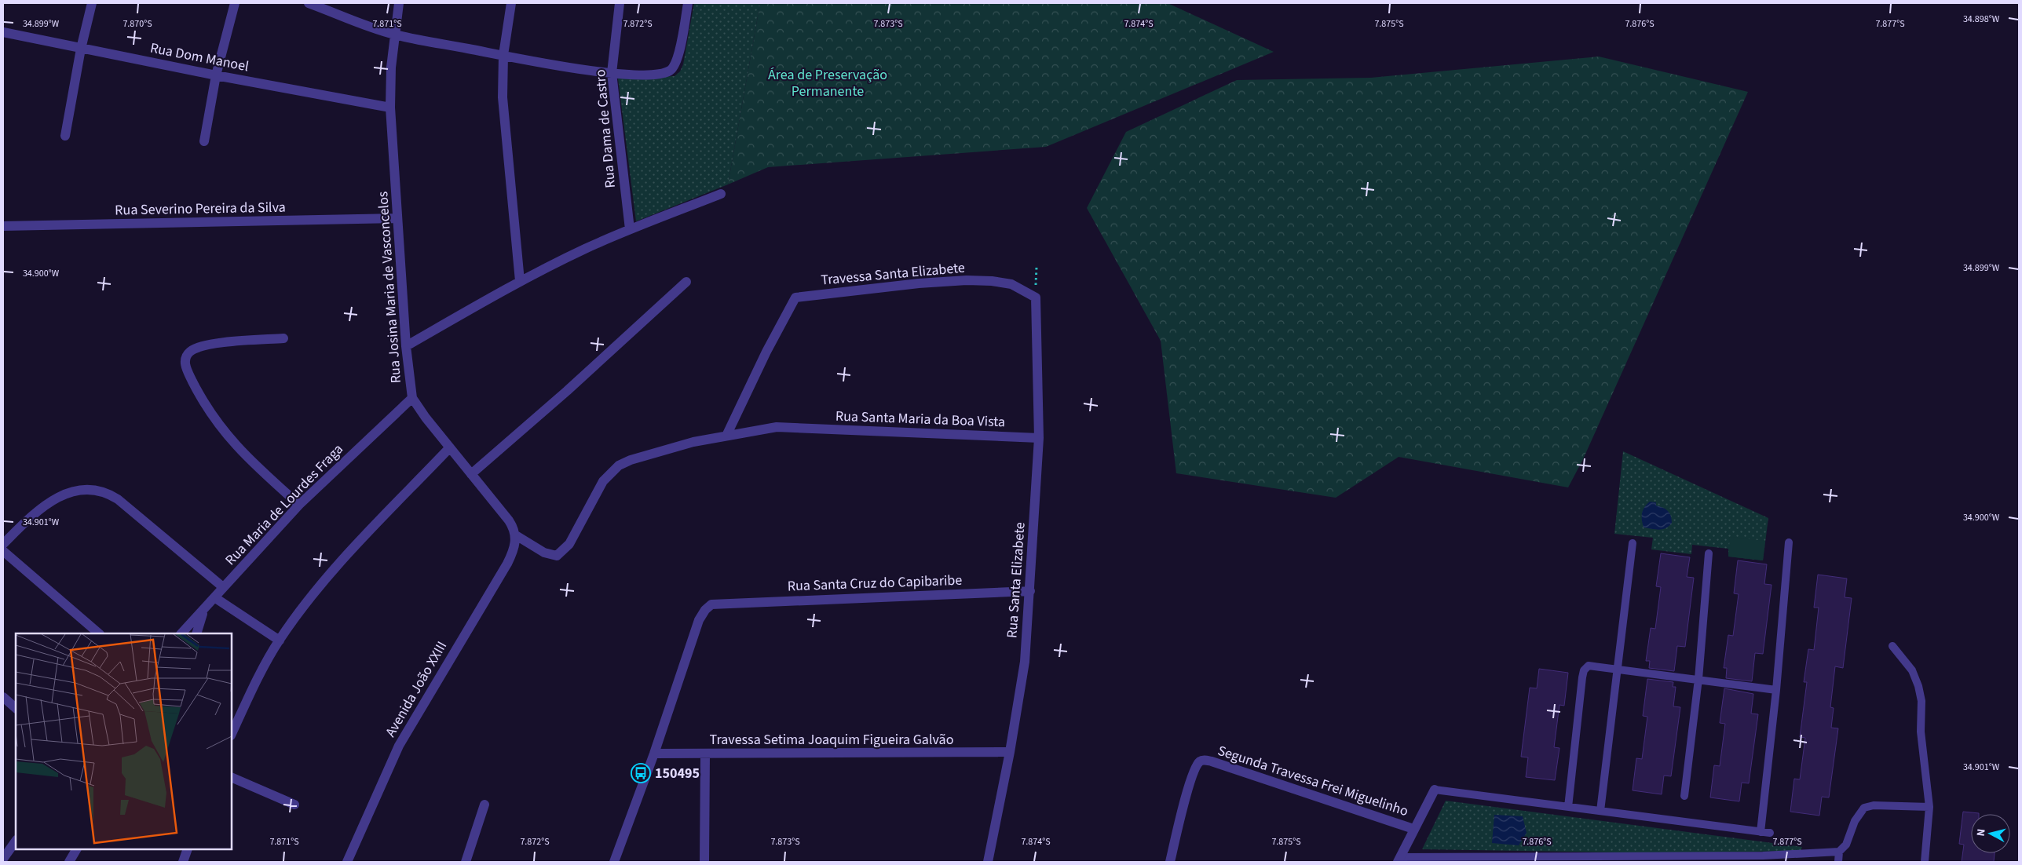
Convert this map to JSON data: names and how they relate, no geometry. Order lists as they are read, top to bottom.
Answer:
{
  "streets": {
    "street": [
      "Rua Dom Manoel",
      "Rua Dama de Castro",
      "Rua Severino Pereira da Silva",
      "Travessa Santa Elizabete",
      "Rua Josina Maria de Vasconcelos",
      "Rua Santa Maria da Boa Vista",
      "Rua Maria de Lourdes Fraga",
      "Rua Santa Elizabete",
      "Rua Santa Cruz do Capibaribe",
      "Avenida João XXIII",
      "Travessa Setima Joaquim Figueira Galvão",
      "Segunda Travessa Frei Miguelinho"
    ]
  },
  "crossings": [
    ["Rua Dom Manoel", "Rua Josina Maria de Vasconcelos"],
    ["Rua Severino Pereira da Silva", "Rua Josina Maria de Vasconcelos"],
    ["Travessa Santa Elizabete", "Rua Santa Maria da Boa Vista"],
    ["Travessa Santa Elizabete", "Rua Santa Elizabete"],
    ["Rua Josina Maria de Vasconcelos", "Rua Santa Maria da Boa Vista"],
    ["Rua Josina Maria de Vasconcelos", "Rua Maria de Lourdes Fraga"],
    ["Rua Josina Maria de Vasconcelos", "Avenida João XXIII"],
    ["Rua Santa Maria da Boa Vista", "Rua Santa Elizabete"],
    ["Rua Santa Maria da Boa Vista", "Avenida João XXIII"],
    ["Rua Santa Elizabete", "Rua Santa Cruz do Capibaribe"],
    ["Rua Santa Elizabete", "Travessa Setima Joaquim Figueira Galvão"],
    ["Rua Santa Cruz do Capibaribe", "Travessa Setima Joaquim Figueira Galvão"]
  ],
  "parks": ["Área de Preservação Permanente"],
  "places": {
    "bus stop": ["150495"]
  },
  "north": "left",
  "coordinates": [
    "34.898°W",
    "34.899°W",
    "7.870°S",
    "7.871°S",
    "7.872°S",
    "7.873°S",
    "7.874°S",
    "7.875°S",
    "7.876°S",
    "7.877°S",
    "34.900°W",
    "34.901°W"
  ]
}
